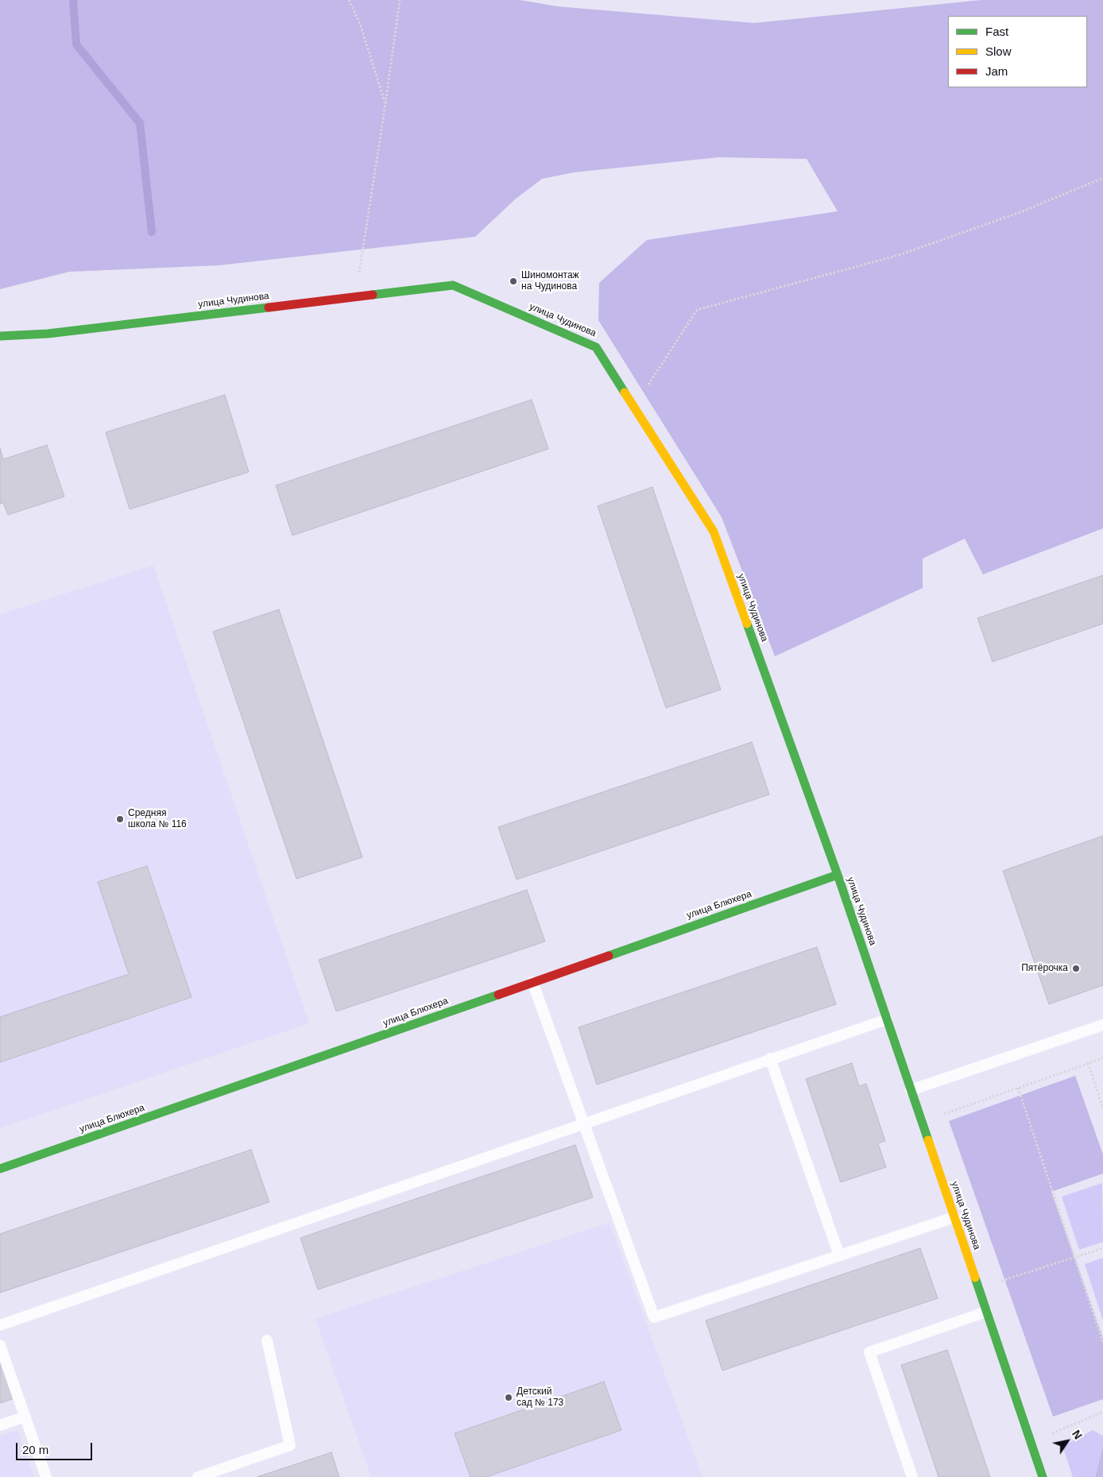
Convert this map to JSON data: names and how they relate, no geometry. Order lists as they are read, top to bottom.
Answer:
{
  "streets": {
    "street": ["улица Чудинова", "улица Блюхера"]
  },
  "crossings": [
    ["улица Чудинова", "улица Блюхера"]
  ],
  "places": [
    "Шиномонтаж на Чудинова",
    "Средняя школа № 116",
    "Пятёрочка",
    "Детский сад № 173"
  ],
  "legend": ["Fast", "Slow", "Jam"],
  "scale_bar": "20 m",
  "north": "top right"
}
